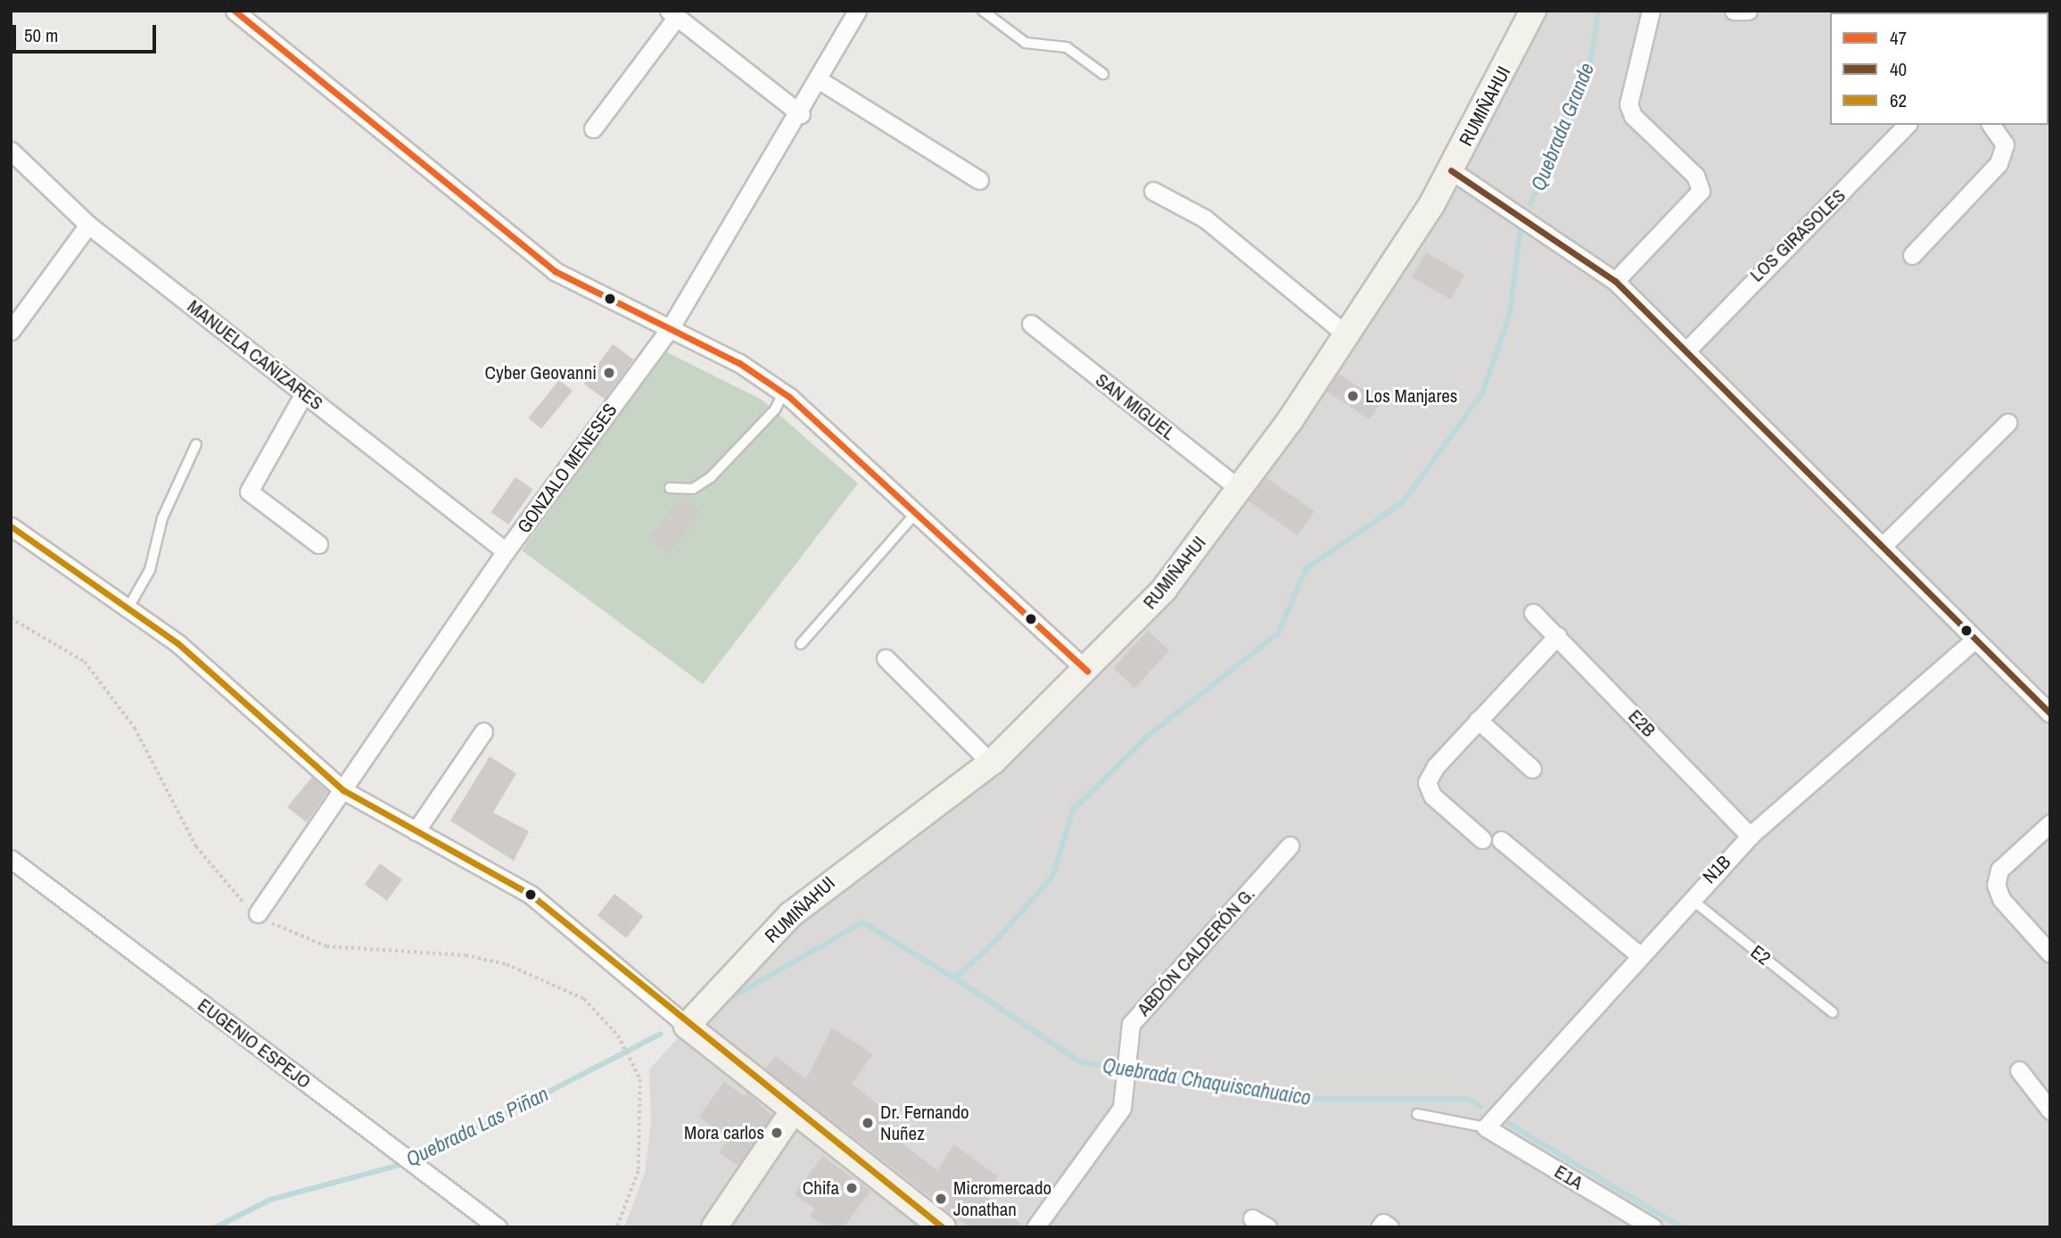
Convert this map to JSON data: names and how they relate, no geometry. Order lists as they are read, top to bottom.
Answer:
{
  "streets": {
    "street": [
      "RUMIÑAHUI",
      "LOS GIRASOLES",
      "MANUELA CAÑIZARES",
      "SAN MIGUEL",
      "GONZALO MENESES",
      "E2B",
      "N1B",
      "ABDÓN CALDERÓN G.",
      "EUGENIO ESPEJO",
      "E1A"
    ],
    "lane": ["E2"]
  },
  "crossings": [
    ["RUMIÑAHUI", "SAN MIGUEL"],
    ["MANUELA CAÑIZARES", "GONZALO MENESES"],
    ["E2B", "N1B"],
    ["N1B", "E2"],
    ["N1B", "E1A"]
  ],
  "water": ["Quebrada Grande", "Quebrada Chaquiscahuaico", "Quebrada Las Piñan"],
  "places": [
    "Cyber Geovanni",
    "Los Manjares",
    "Dr. Fernando Nuñez",
    "Mora carlos",
    "Chifa",
    "Micromercado Jonathan"
  ],
  "lines": ["transit line 47", "transit line 40", "transit line 62"],
  "legend": ["47", "40", "62"],
  "scale_bar": "50 m"
}
